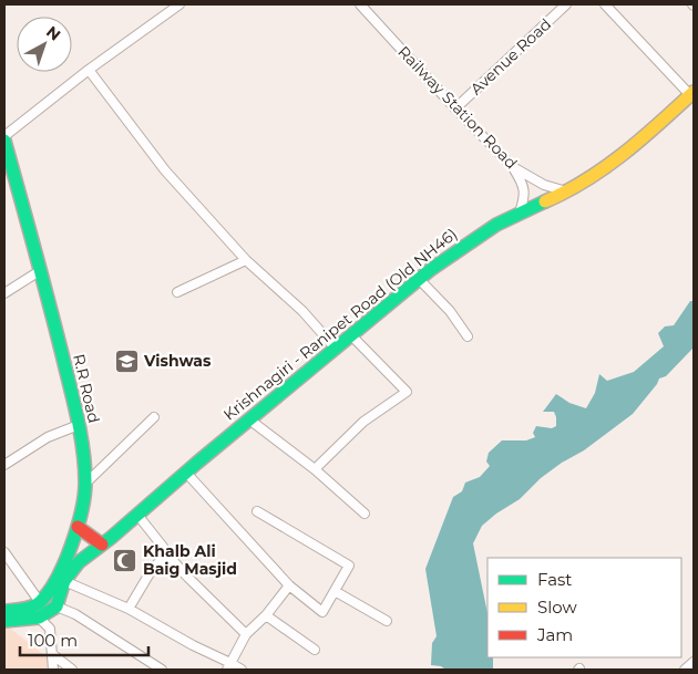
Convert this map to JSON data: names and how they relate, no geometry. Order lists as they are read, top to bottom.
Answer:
{
  "streets": {
    "main road": ["Krishnagiri - Ranipet Road (Old NH46)", "R.R Road"],
    "street": ["Avenue Road", "Railway Station Road"]
  },
  "crossings": [
    ["Avenue Road", "Railway Station Road"],
    ["Railway Station Road", "Krishnagiri - Ranipet Road (Old NH46)"]
  ],
  "places": {
    "school or university": ["Vishwas"],
    "mosque": ["Khalb Ali Baig Masjid"]
  },
  "legend": ["Fast", "Slow", "Jam"],
  "scale_bar": "100 m",
  "north": "top right"
}
